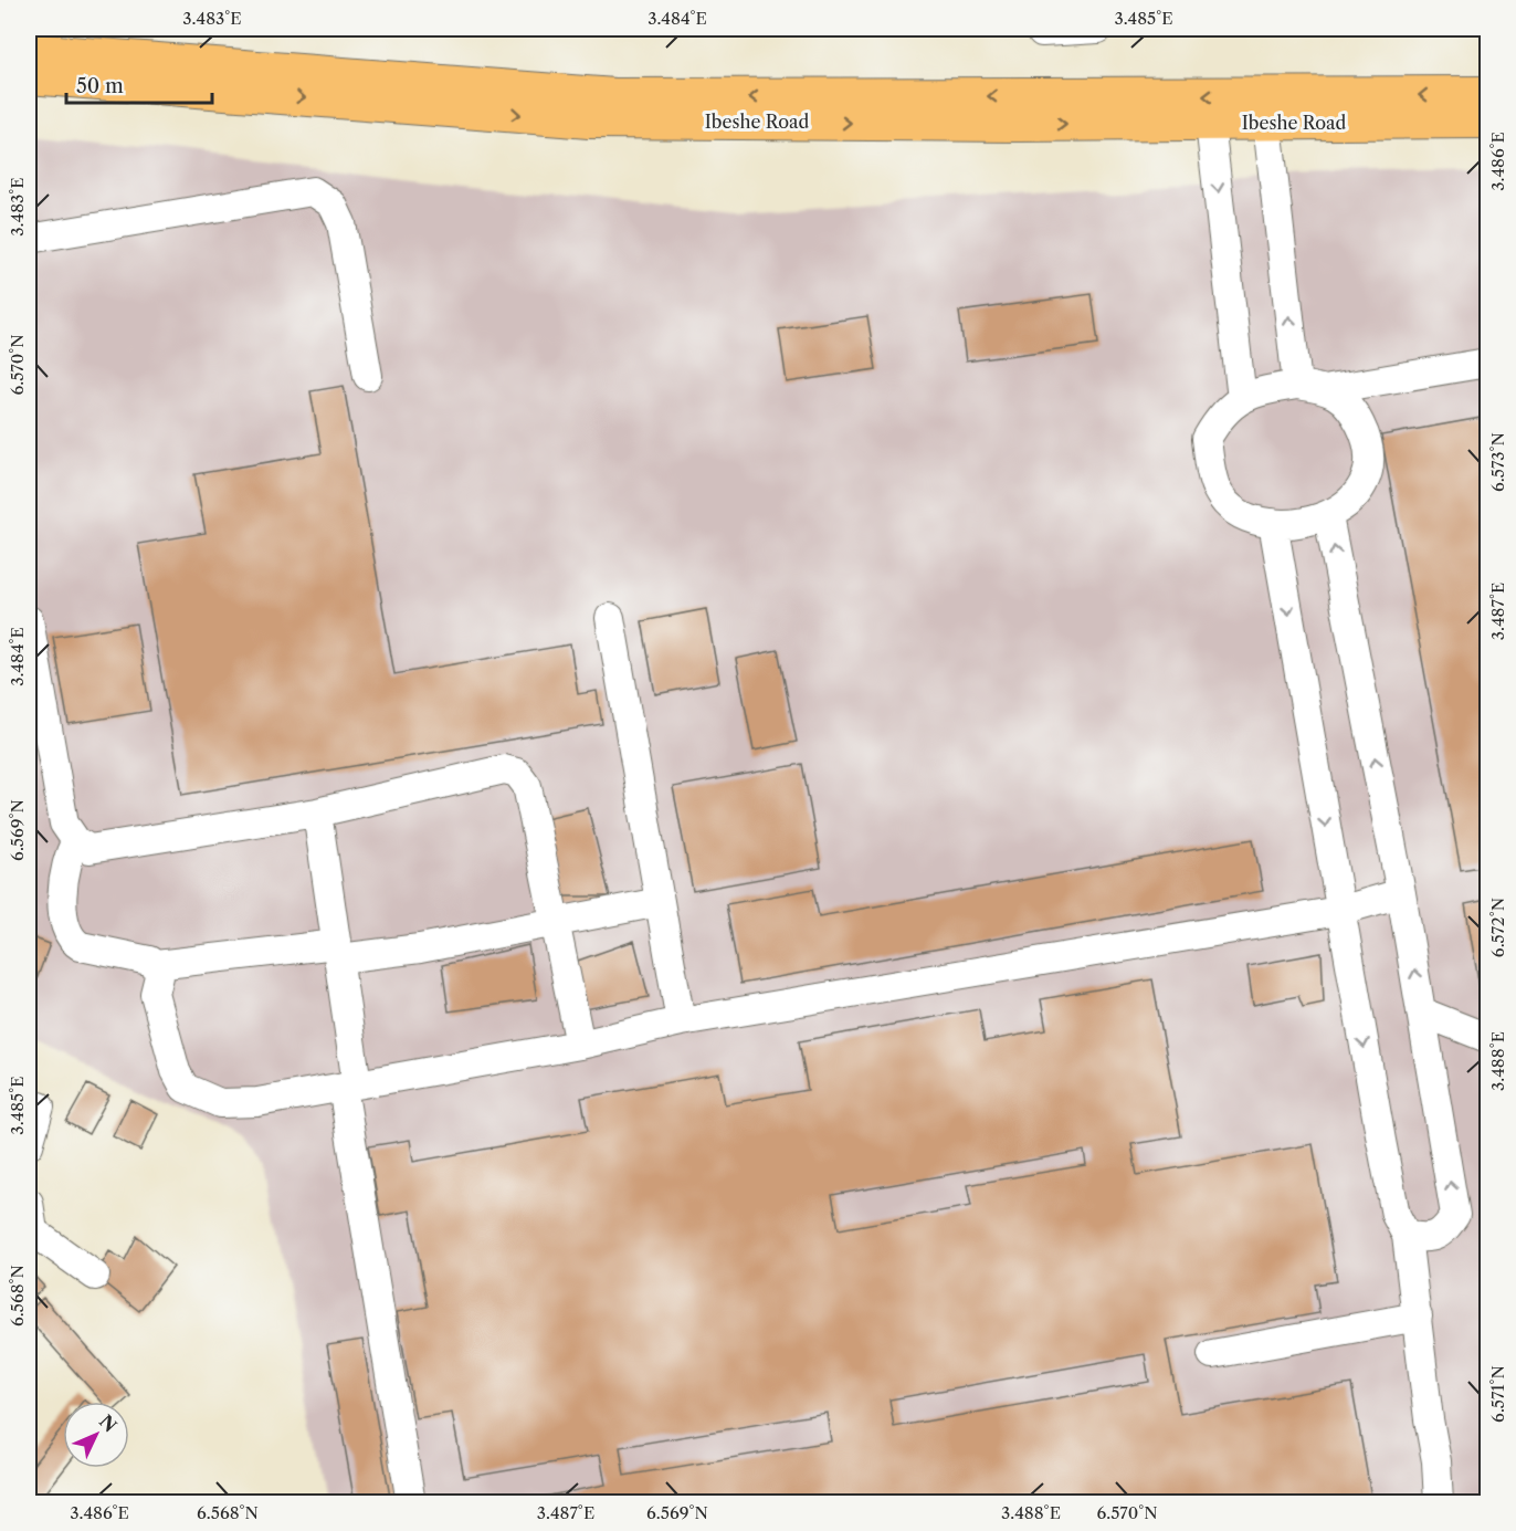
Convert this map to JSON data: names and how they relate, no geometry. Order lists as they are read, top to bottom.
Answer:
{
  "streets": {
    "main road": ["Ibeshe Road"]
  },
  "scale_bar": "50 m",
  "north": "top right",
  "coordinates": [
    "3.483°E",
    "3.484°E",
    "3.485°E",
    "3.486°E",
    "6.570°N",
    "6.573°N",
    "3.487°E",
    "6.569°N",
    "6.572°N",
    "3.488°E",
    "6.568°N",
    "6.571°N"
  ]
}
